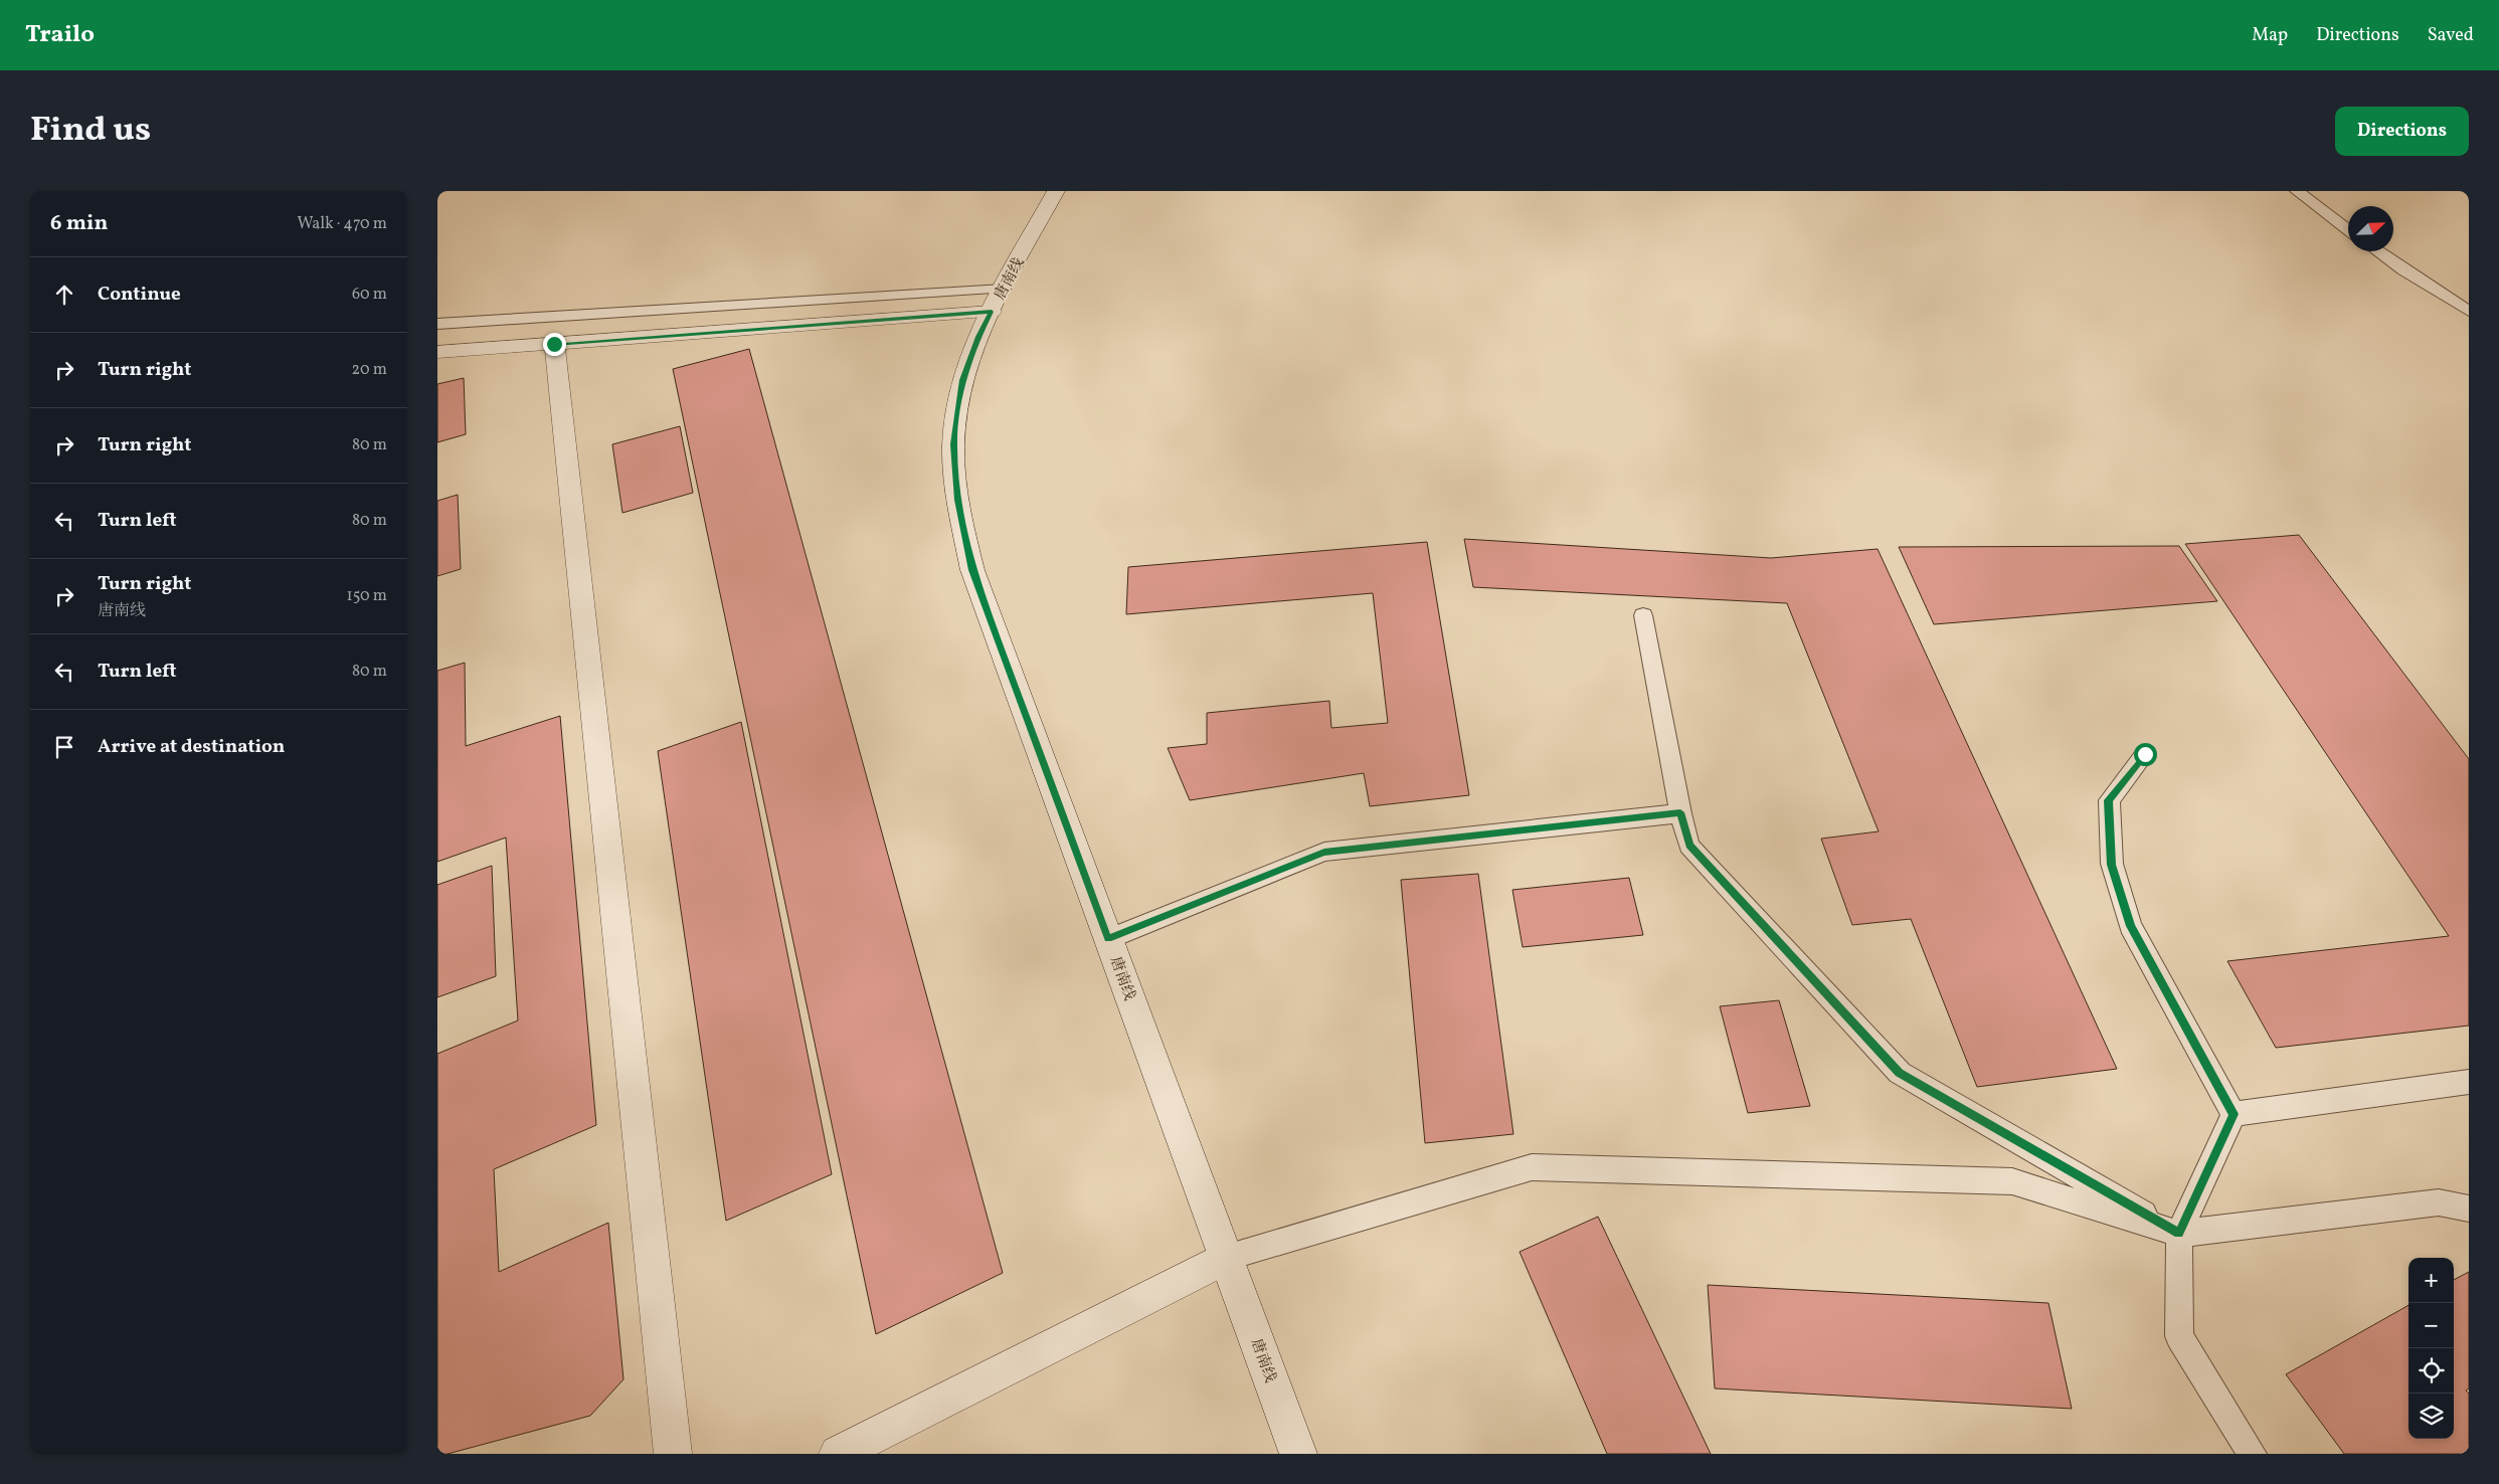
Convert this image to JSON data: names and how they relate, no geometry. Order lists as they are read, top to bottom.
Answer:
{
  "streets": {
    "street": ["唐南线"]
  },
  "north": "top right",
  "page": {
    "header": "Trailo",
    "nav": ["Map", "Directions", "Saved"],
    "title": "Find us",
    "buttons": "Directions",
    "heading": ["6 min", "Walk · 470 m"],
    "list": [
      ["Continue", "60 m"],
      ["Turn right", "20 m"],
      ["Turn right", "80 m"],
      ["Turn left", "80 m"],
      ["Turn right", "唐南线", "150 m"],
      ["Turn left", "80 m"],
      "Arrive at destination"
    ],
    "map_buttons": ["+", "−"]
  }
}
